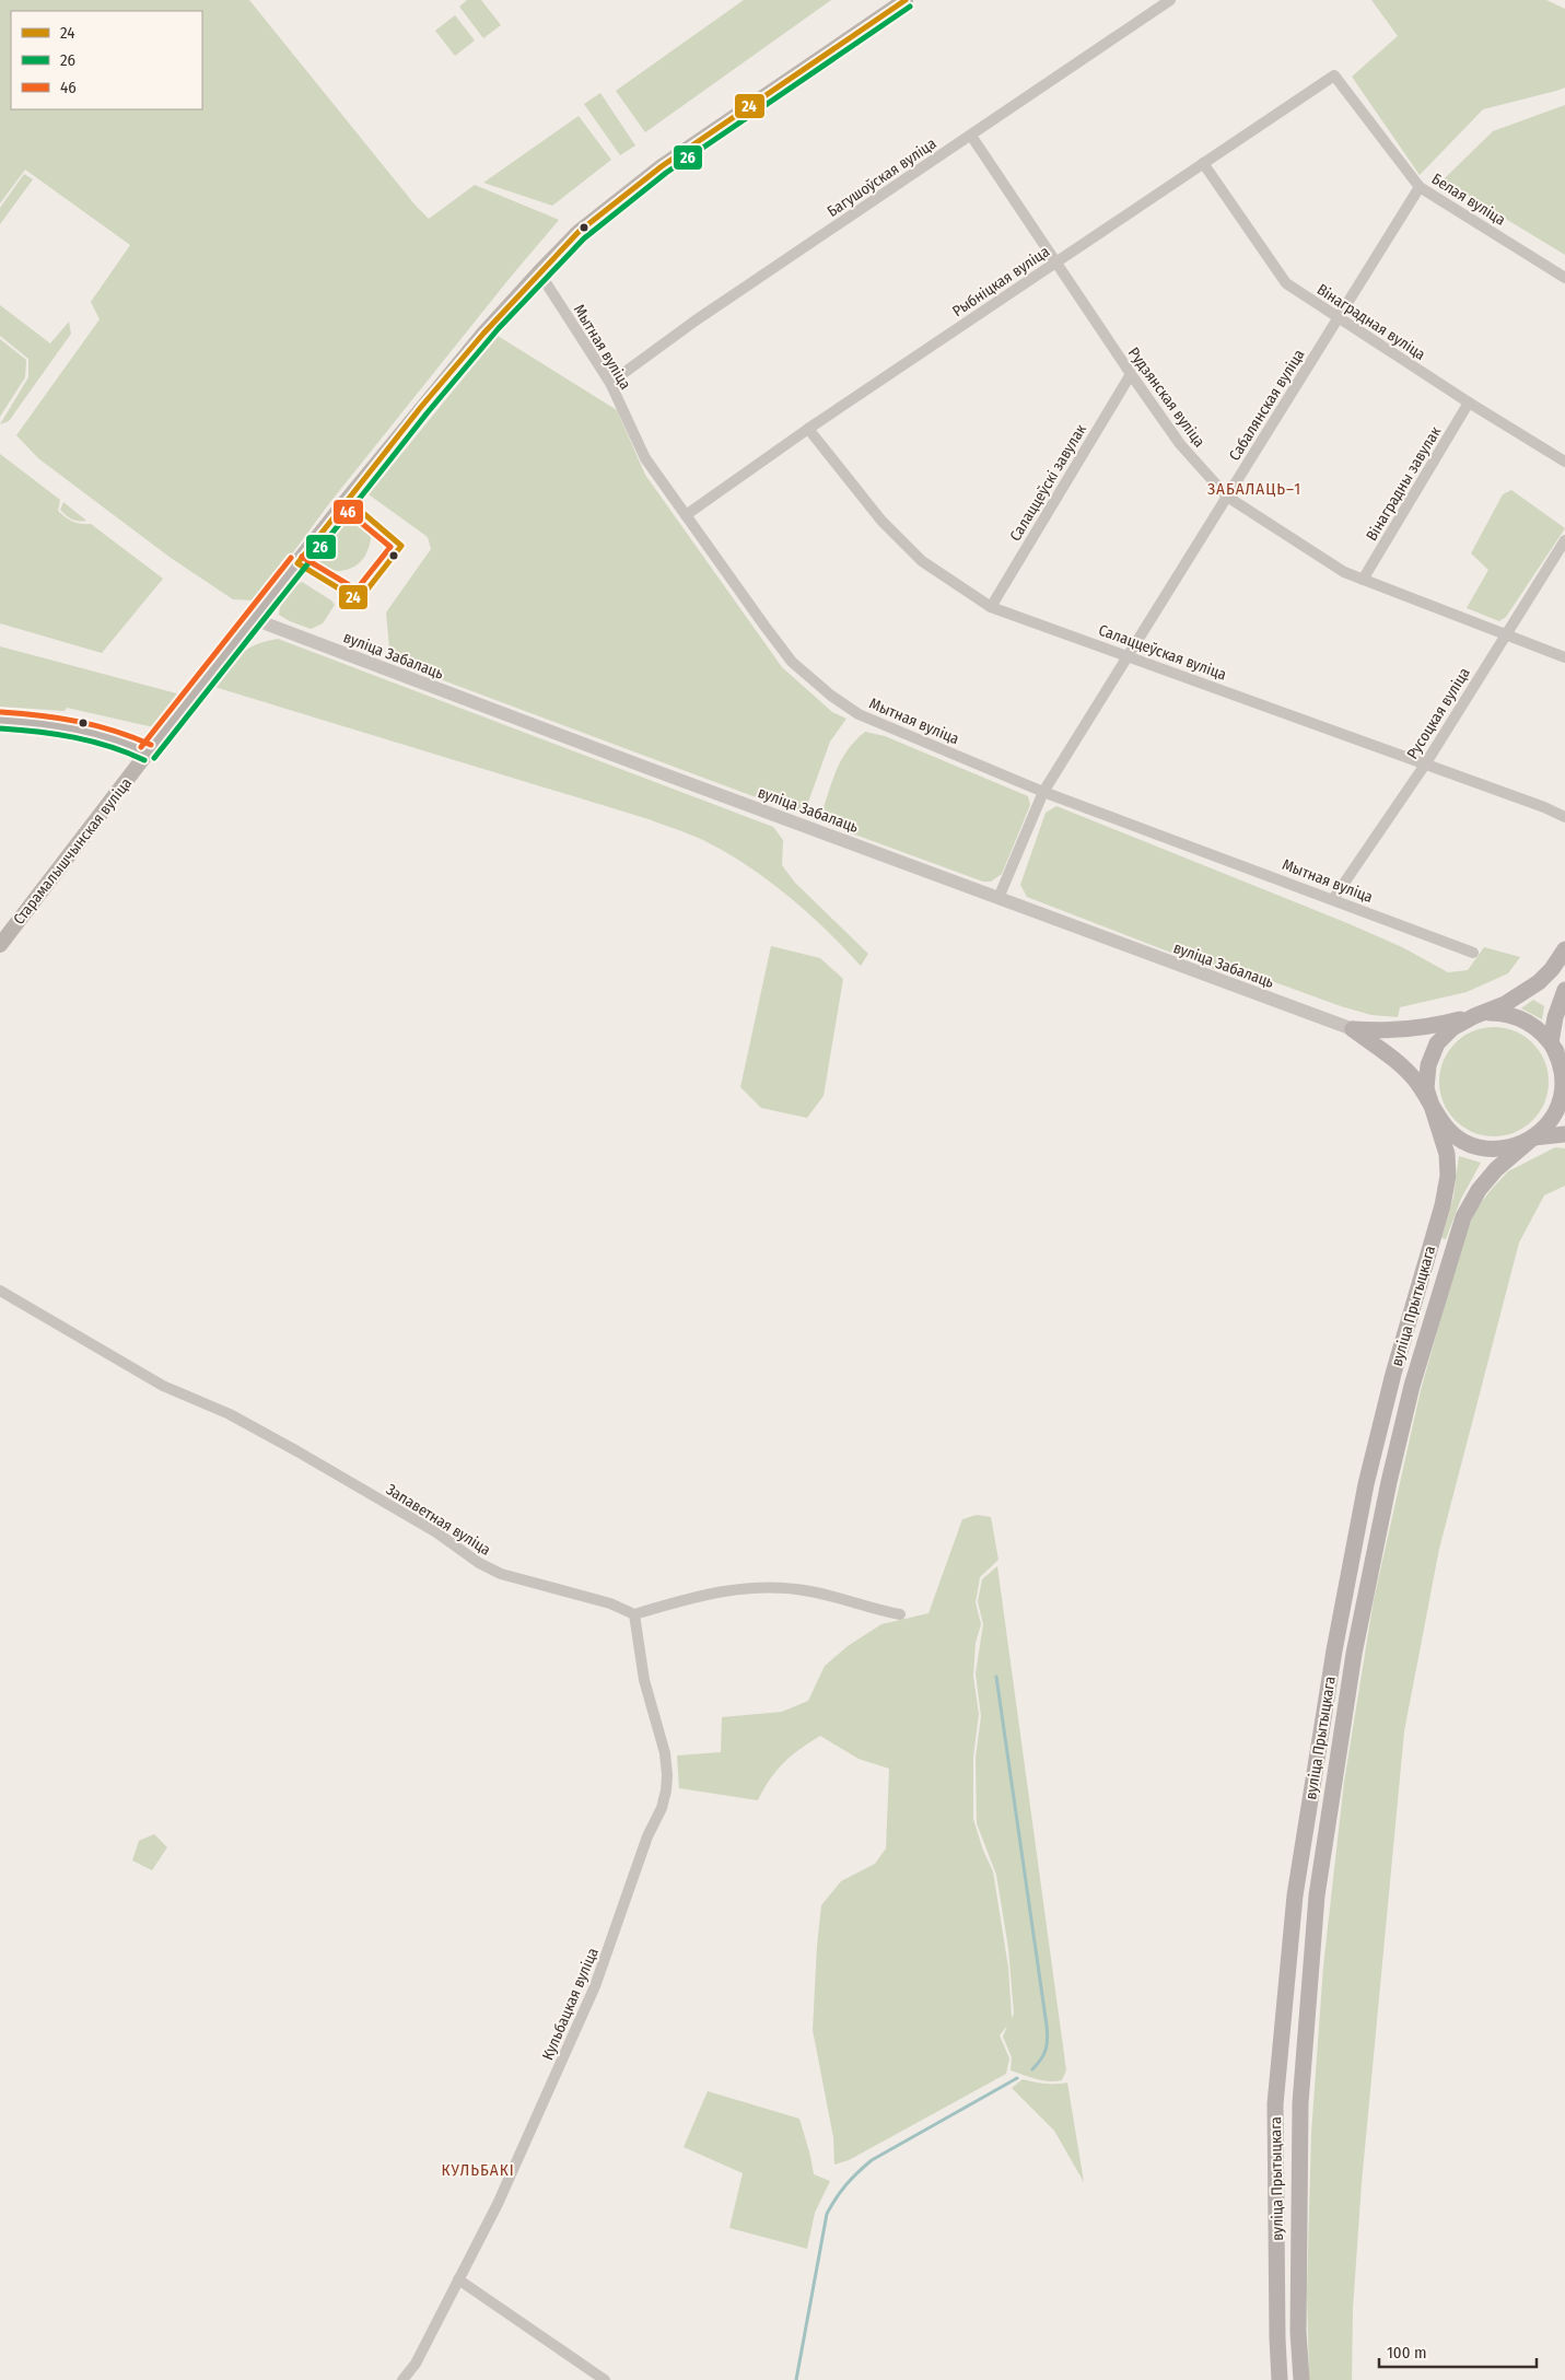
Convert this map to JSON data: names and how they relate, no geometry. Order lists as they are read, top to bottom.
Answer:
{
  "streets": {
    "main road": ["Старамалышчынская вуліца", "вуліца Прытыцкага"],
    "street": [
      "Багушоўская вуліца",
      "Белая вуліца",
      "Рыбніцкая вуліца",
      "Вінаградная вуліца",
      "Мытная вуліца",
      "Рудзянская вуліца",
      "Сабалянская вуліца",
      "Салаццеўскі завулак",
      "Вінаградны завулак",
      "Салаццеўская вуліца",
      "вуліца Забалаць",
      "Русоцкая вуліца",
      "Запаветная вуліца",
      "Кульбацкая вуліца"
    ]
  },
  "crossings": [
    ["Багушоўская вуліца", "Мытная вуліца"],
    ["Багушоўская вуліца", "Рудзянская вуліца"],
    ["Белая вуліца", "Рыбніцкая вуліца"],
    ["Белая вуліца", "Сабалянская вуліца"],
    ["Рыбніцкая вуліца", "Вінаградная вуліца"],
    ["Рыбніцкая вуліца", "Мытная вуліца"],
    ["Рыбніцкая вуліца", "Рудзянская вуліца"],
    ["Рыбніцкая вуліца", "Салаццеўская вуліца"],
    ["Вінаградная вуліца", "Сабалянская вуліца"],
    ["Вінаградная вуліца", "Вінаградны завулак"],
    ["Мытная вуліца", "Сабалянская вуліца"],
    ["Мытная вуліца", "Русоцкая вуліца"],
    ["Мытная вуліца", "Старамалышчынская вуліца"],
    ["Рудзянская вуліца", "Сабалянская вуліца"],
    ["Рудзянская вуліца", "Салаццеўскі завулак"],
    ["Рудзянская вуліца", "Вінаградны завулак"],
    ["Рудзянская вуліца", "Русоцкая вуліца"],
    ["Сабалянская вуліца", "Салаццеўская вуліца"],
    ["Сабалянская вуліца", "вуліца Забалаць"],
    ["Салаццеўскі завулак", "Салаццеўская вуліца"],
    ["Салаццеўская вуліца", "Русоцкая вуліца"],
    ["вуліца Забалаць", "Старамалышчынская вуліца"],
    ["Запаветная вуліца", "Кульбацкая вуліца"]
  ],
  "districts": ["ЗАБАЛАЦЬ–1", "КУЛЬБАКІ"],
  "lines": ["transit line 24", "transit line 26", "transit line 46"],
  "legend": ["24", "26", "46"],
  "scale_bar": "100 m"
}
